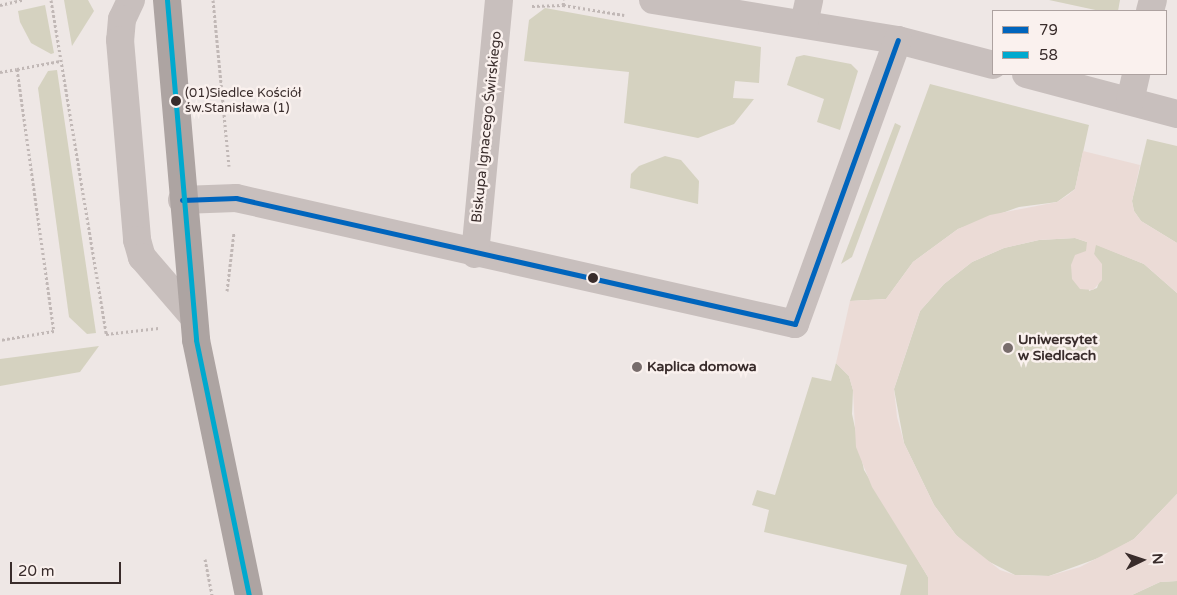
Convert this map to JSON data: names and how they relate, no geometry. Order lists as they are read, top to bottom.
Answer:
{
  "streets": {
    "street": ["Biskupa Ignacego Świrskiego"]
  },
  "places": ["(01)Siedlce Kościół św.Stanisława (1)", "Uniwersytet w Siedlcach", "Kaplica domowa"],
  "lines": ["transit line 58", "transit line 79"],
  "legend": ["79", "58"],
  "scale_bar": "20 m",
  "north": "right"
}
